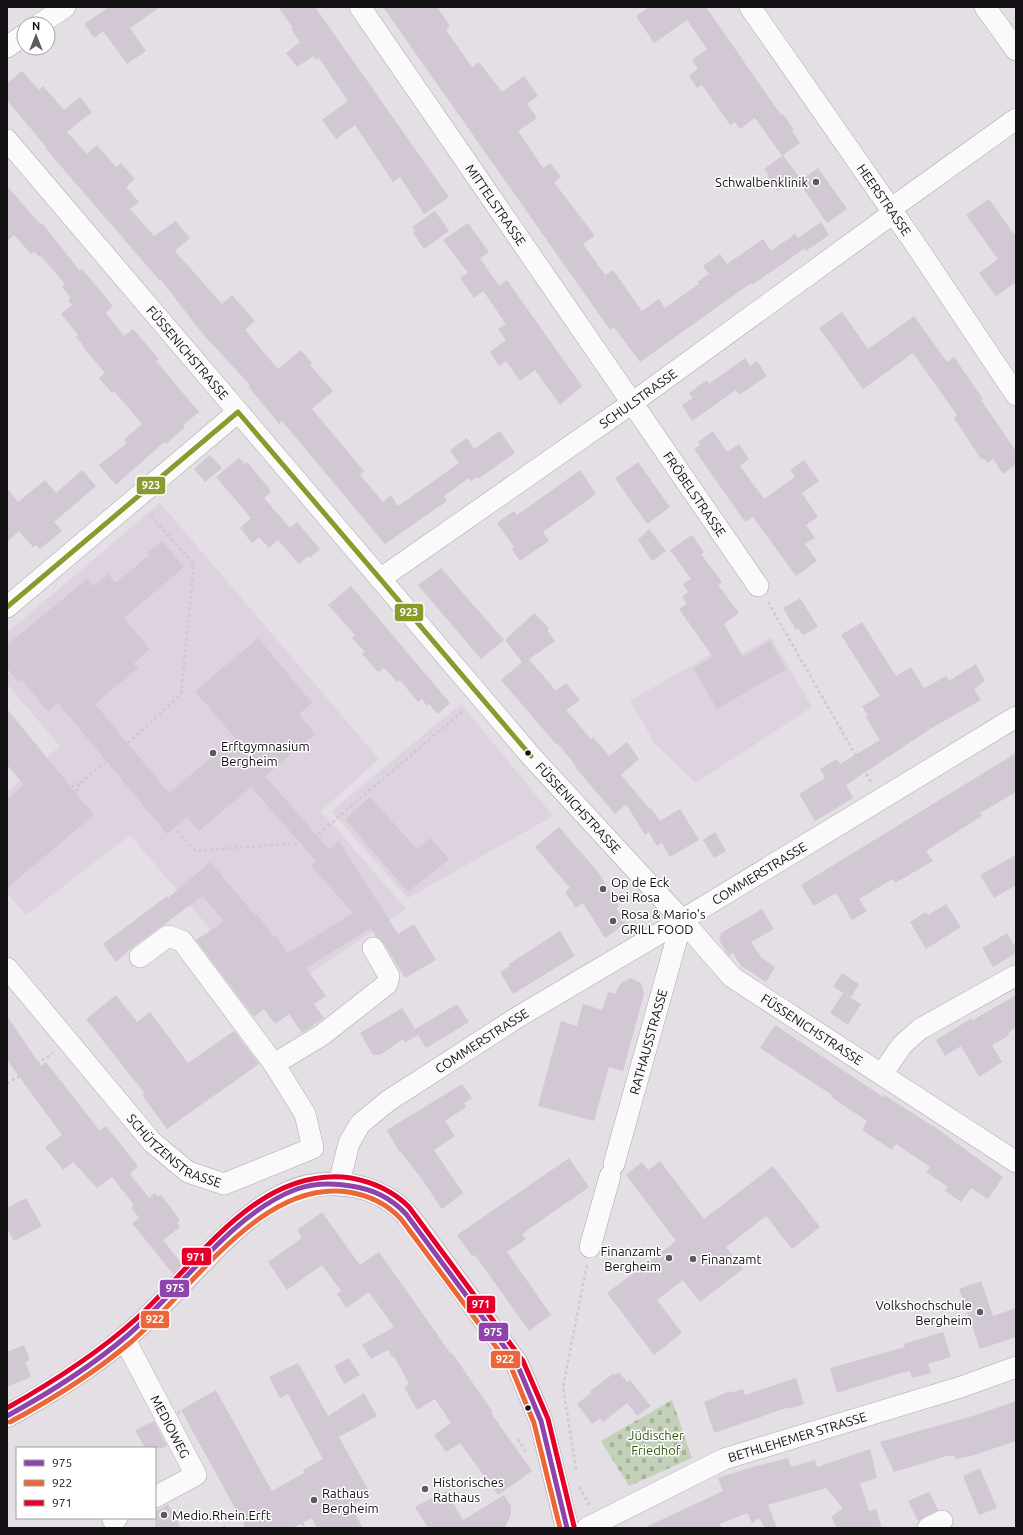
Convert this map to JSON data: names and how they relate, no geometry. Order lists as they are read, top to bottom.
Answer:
{
  "streets": {
    "street": [
      "HEERSTRASSE",
      "MITTELSTRASSE",
      "FÜSSENICHSTRASSE",
      "SCHULSTRASSE",
      "FRÖBELSTRASSE",
      "COMMERSTRASSE",
      "RATHAUSSTRASSE",
      "SCHÜTZENSTRASSE",
      "MEDIOWEG",
      "BETHLEHEMER STRASSE"
    ]
  },
  "crossings": [
    ["HEERSTRASSE", "SCHULSTRASSE"],
    ["MITTELSTRASSE", "SCHULSTRASSE"],
    ["MITTELSTRASSE", "FRÖBELSTRASSE"],
    ["FÜSSENICHSTRASSE", "SCHULSTRASSE"],
    ["FÜSSENICHSTRASSE", "COMMERSTRASSE"],
    ["FÜSSENICHSTRASSE", "RATHAUSSTRASSE"],
    ["SCHULSTRASSE", "FRÖBELSTRASSE"],
    ["COMMERSTRASSE", "RATHAUSSTRASSE"]
  ],
  "parks": ["Jüdischer Friedhof"],
  "places": [
    "Schwalbenklinik",
    "Erftgymnasium Bergheim",
    "Op de Eck bei Rosa",
    "Rosa & Mario's GRILL FOOD",
    "Finanzamt Bergheim",
    "Finanzamt",
    "Volkshochschule Bergheim",
    "Historisches Rathaus",
    "Rathaus Bergheim",
    "Medio.Rhein.Erft"
  ],
  "lines": [
    "transit line 923",
    "transit line 971",
    "transit line 975",
    "transit line 922"
  ],
  "legend": ["975", "922", "971"],
  "north": "top"
}
